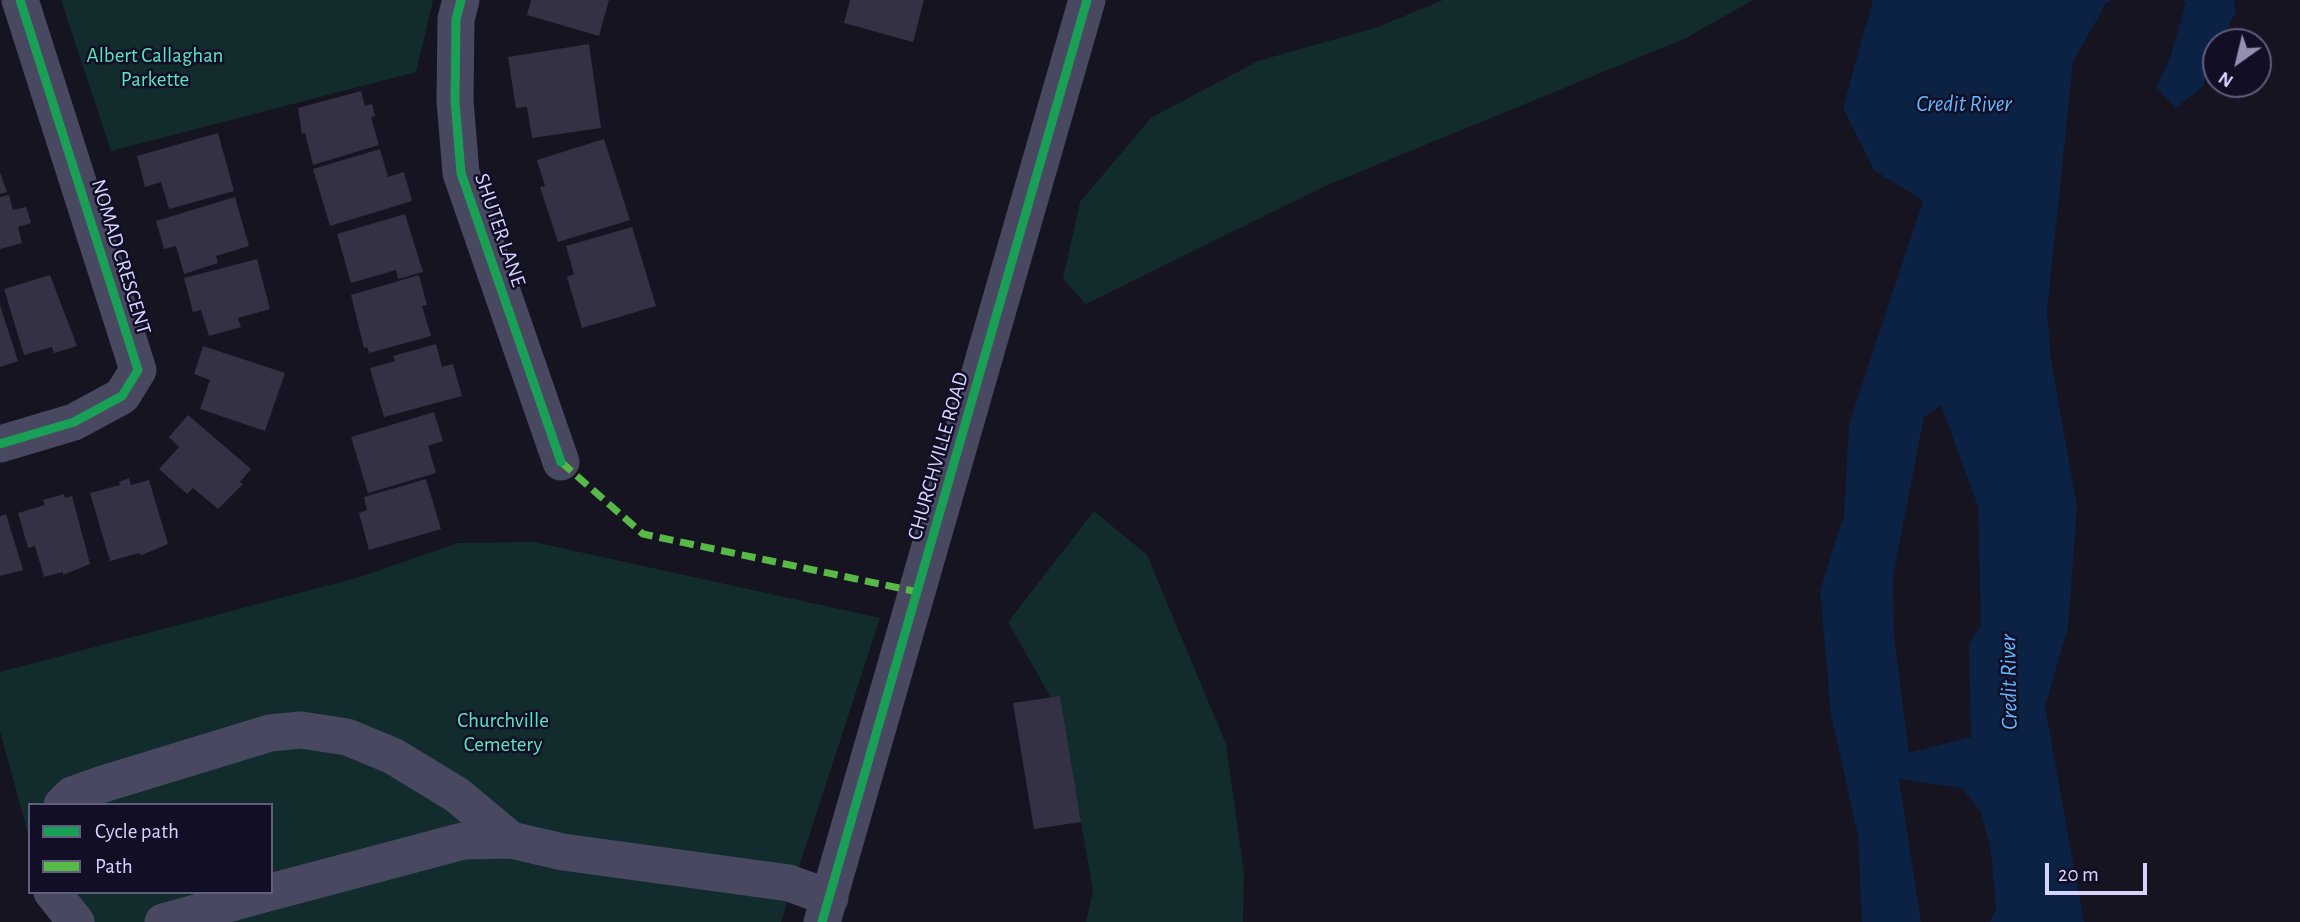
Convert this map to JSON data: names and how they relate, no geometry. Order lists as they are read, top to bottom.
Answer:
{
  "streets": {
    "street": ["SHUTER LANE", "NOMAD CRESCENT", "CHURCHVILLE ROAD"]
  },
  "water": ["Credit River"],
  "parks": ["Albert Callaghan Parkette", "Churchville Cemetery"],
  "legend": ["Cycle path", "Path"],
  "scale_bar": "20 m",
  "north": "bottom left"
}
